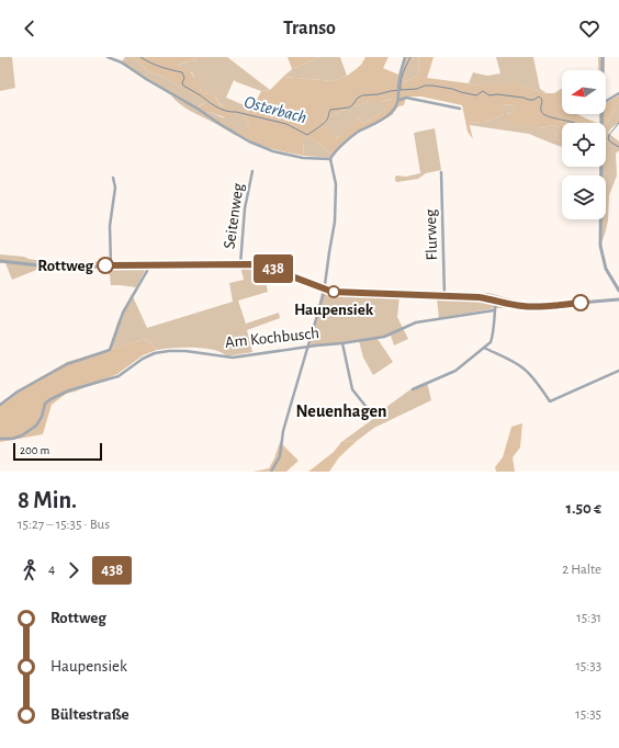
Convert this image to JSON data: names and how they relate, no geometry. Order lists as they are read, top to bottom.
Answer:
{
  "streets": {
    "street": ["Seitenweg", "Flurweg", "Am Kochbusch"]
  },
  "districts": ["Neuenhagen"],
  "water": ["Osterbach"],
  "places": ["Rottweg", "Haupensiek"],
  "lines": ["bus line 438"],
  "scale_bar": "200 m",
  "north": "left",
  "page": {
    "header": "Transo",
    "on_map": "438",
    "scale": "200 m",
    "heading": ["8 Min.", "15:27 – 15:35 · Bus", "1.50 €"],
    "legs": ["4", "438", "2 Halte"],
    "list": [
      {
        "name": "Rottweg",
        "value": "15:31"
      },
      {
        "name": "Haupensiek",
        "value": "15:33"
      },
      {
        "name": "Bültestraße",
        "value": "15:35"
      }
    ]
  }
}
